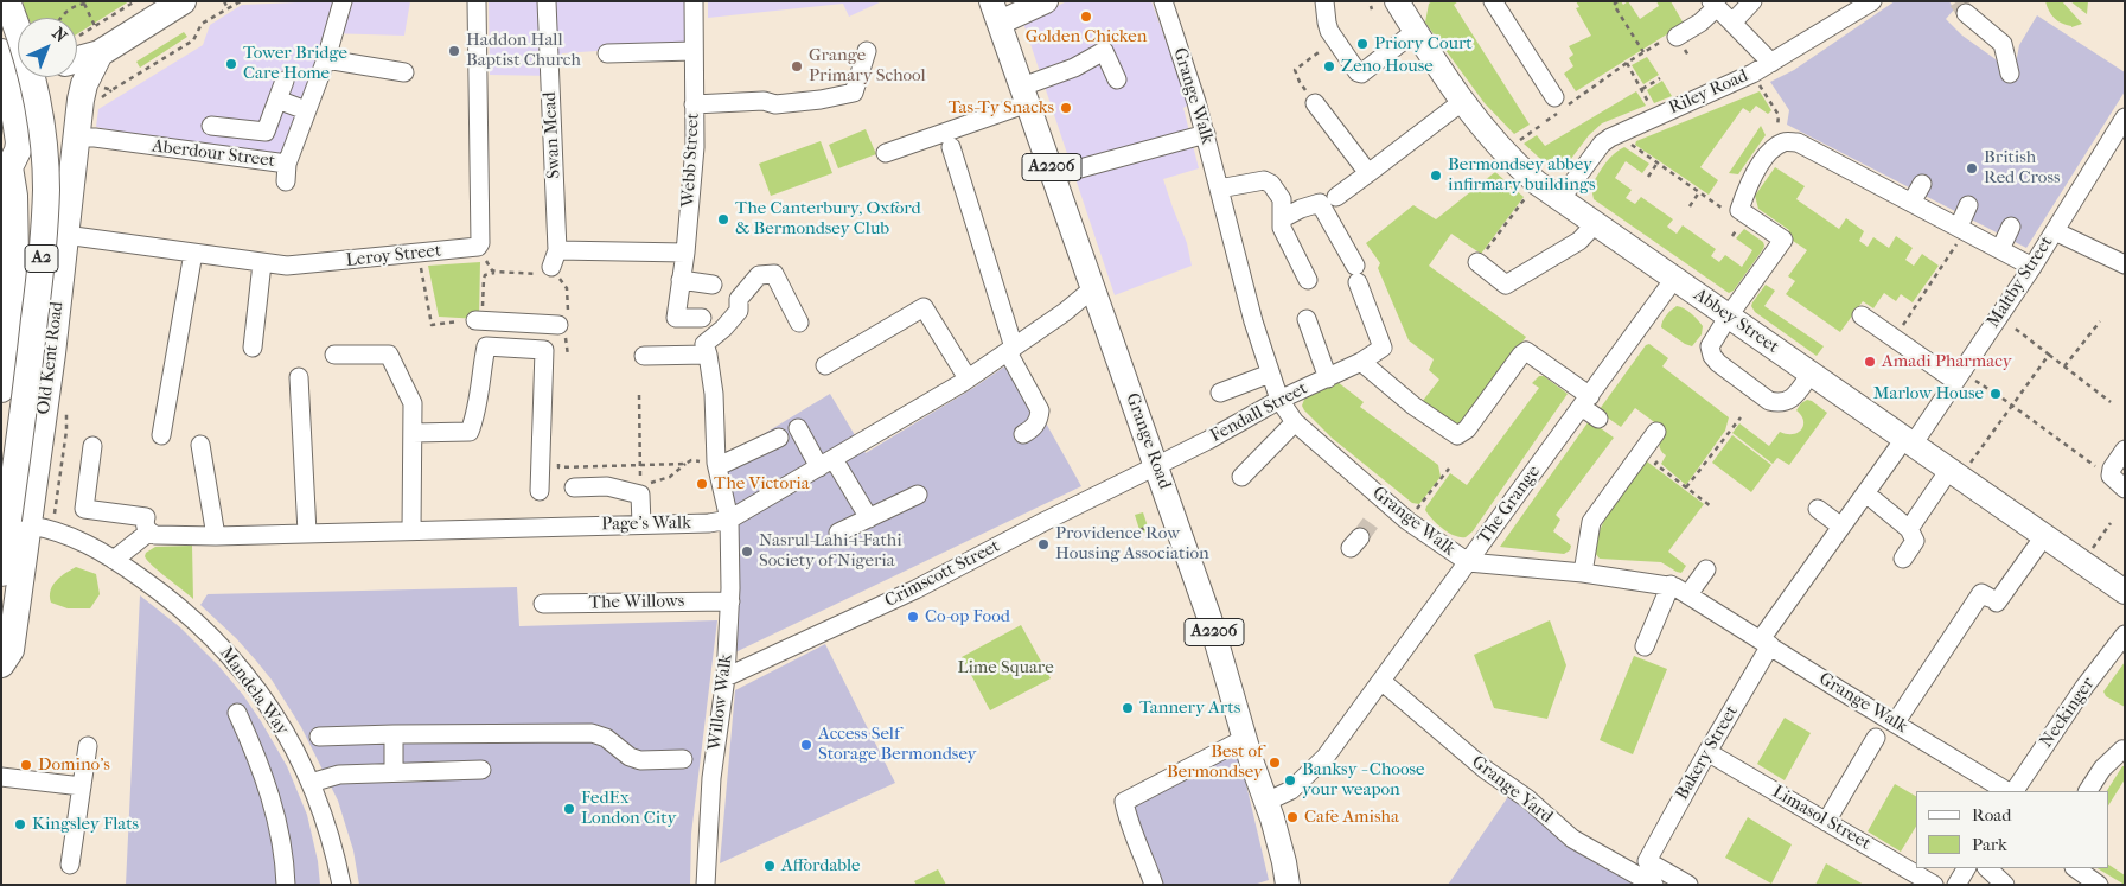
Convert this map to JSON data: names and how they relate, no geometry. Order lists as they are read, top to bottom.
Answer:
{
  "streets": {
    "highway": ["A2", "Old Kent Road"],
    "main road": ["A2206", "Abbey Street", "Grange Road"],
    "street": [
      "Riley Road",
      "Grange Walk",
      "Swan Mead",
      "Aberdour Street",
      "Webb Street",
      "Leroy Street",
      "Maltby Street",
      "Fendall Street",
      "The Grange",
      "Page's Walk",
      "Crimscott Street",
      "The Willows",
      "Mandela Way",
      "Willow Walk",
      "Neckinger",
      "Bakery Street",
      "Grange Yard",
      "Limasol Street"
    ]
  },
  "crossings": [
    ["Riley Road", "Abbey Street"],
    ["Grange Walk", "Maltby Street"],
    ["Grange Walk", "Fendall Street"],
    ["Grange Walk", "The Grange"],
    ["Grange Walk", "Bakery Street"],
    ["Aberdour Street", "Old Kent Road"],
    ["A2206", "Grange Road"],
    ["Leroy Street", "Old Kent Road"],
    ["A2", "Old Kent Road"],
    ["A2", "Mandela Way"],
    ["Maltby Street", "Abbey Street"],
    ["Maltby Street", "Bakery Street"],
    ["Abbey Street", "The Grange"],
    ["Old Kent Road", "Mandela Way"],
    ["Fendall Street", "Grange Road"],
    ["Fendall Street", "Crimscott Street"],
    ["Grange Road", "The Grange"],
    ["Grange Road", "Page's Walk"],
    ["Grange Road", "Crimscott Street"],
    ["The Grange", "Grange Yard"],
    ["Page's Walk", "Willow Walk"],
    ["Crimscott Street", "Willow Walk"],
    ["The Willows", "Willow Walk"],
    ["Bakery Street", "Limasol Street"]
  ],
  "parks": ["Lime Square"],
  "places": [
    "Golden Chicken",
    "Priory Court",
    "Haddon Hall Baptist Church",
    "Tower Bridge Care Home",
    "Grange Primary School",
    "Zeno House",
    "Tas-Ty Snacks",
    "British Red Cross",
    "Bermondsey abbey infirmary buildings",
    "The Canterbury, Oxford & Bermondsey Club",
    "Amadi Pharmacy",
    "Marlow House",
    "The Victoria",
    "Providence Row Housing Association",
    "Nasrul-Lahi-i-Fathi Society of Nigeria",
    "Co-op Food",
    "Tannery Arts",
    "Access Self Storage Bermondsey",
    "Best of Bermondsey",
    "Domino's",
    "Banksy - Choose your weapon",
    "FedEx London City",
    "Cafe Amisha",
    "Kingsley Flats",
    "Affordable"
  ],
  "legend": ["Road", "Park"],
  "north": "top right"
}
